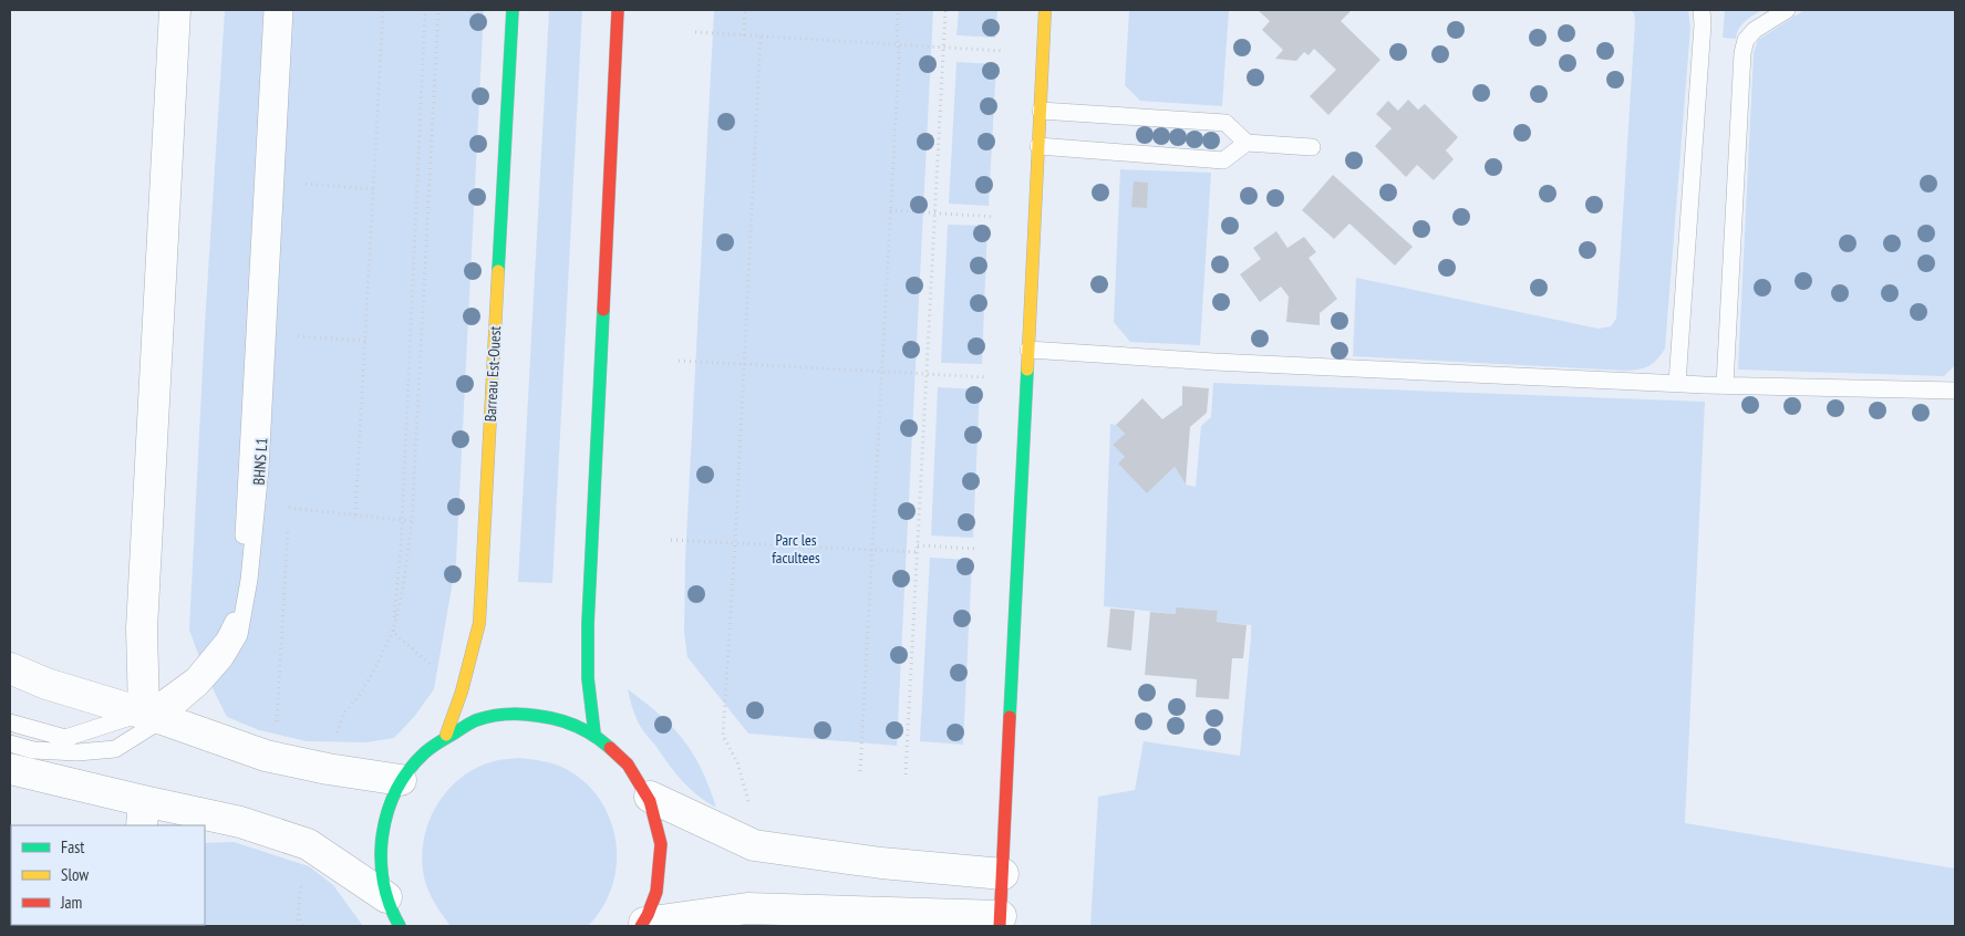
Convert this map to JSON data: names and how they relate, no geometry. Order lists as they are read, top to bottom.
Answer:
{
  "streets": {
    "main road": ["Barreau Est-Ouest"],
    "lane": ["BHNS L1"]
  },
  "parks": ["Parc les facultees"],
  "legend": ["Fast", "Slow", "Jam"]
}
